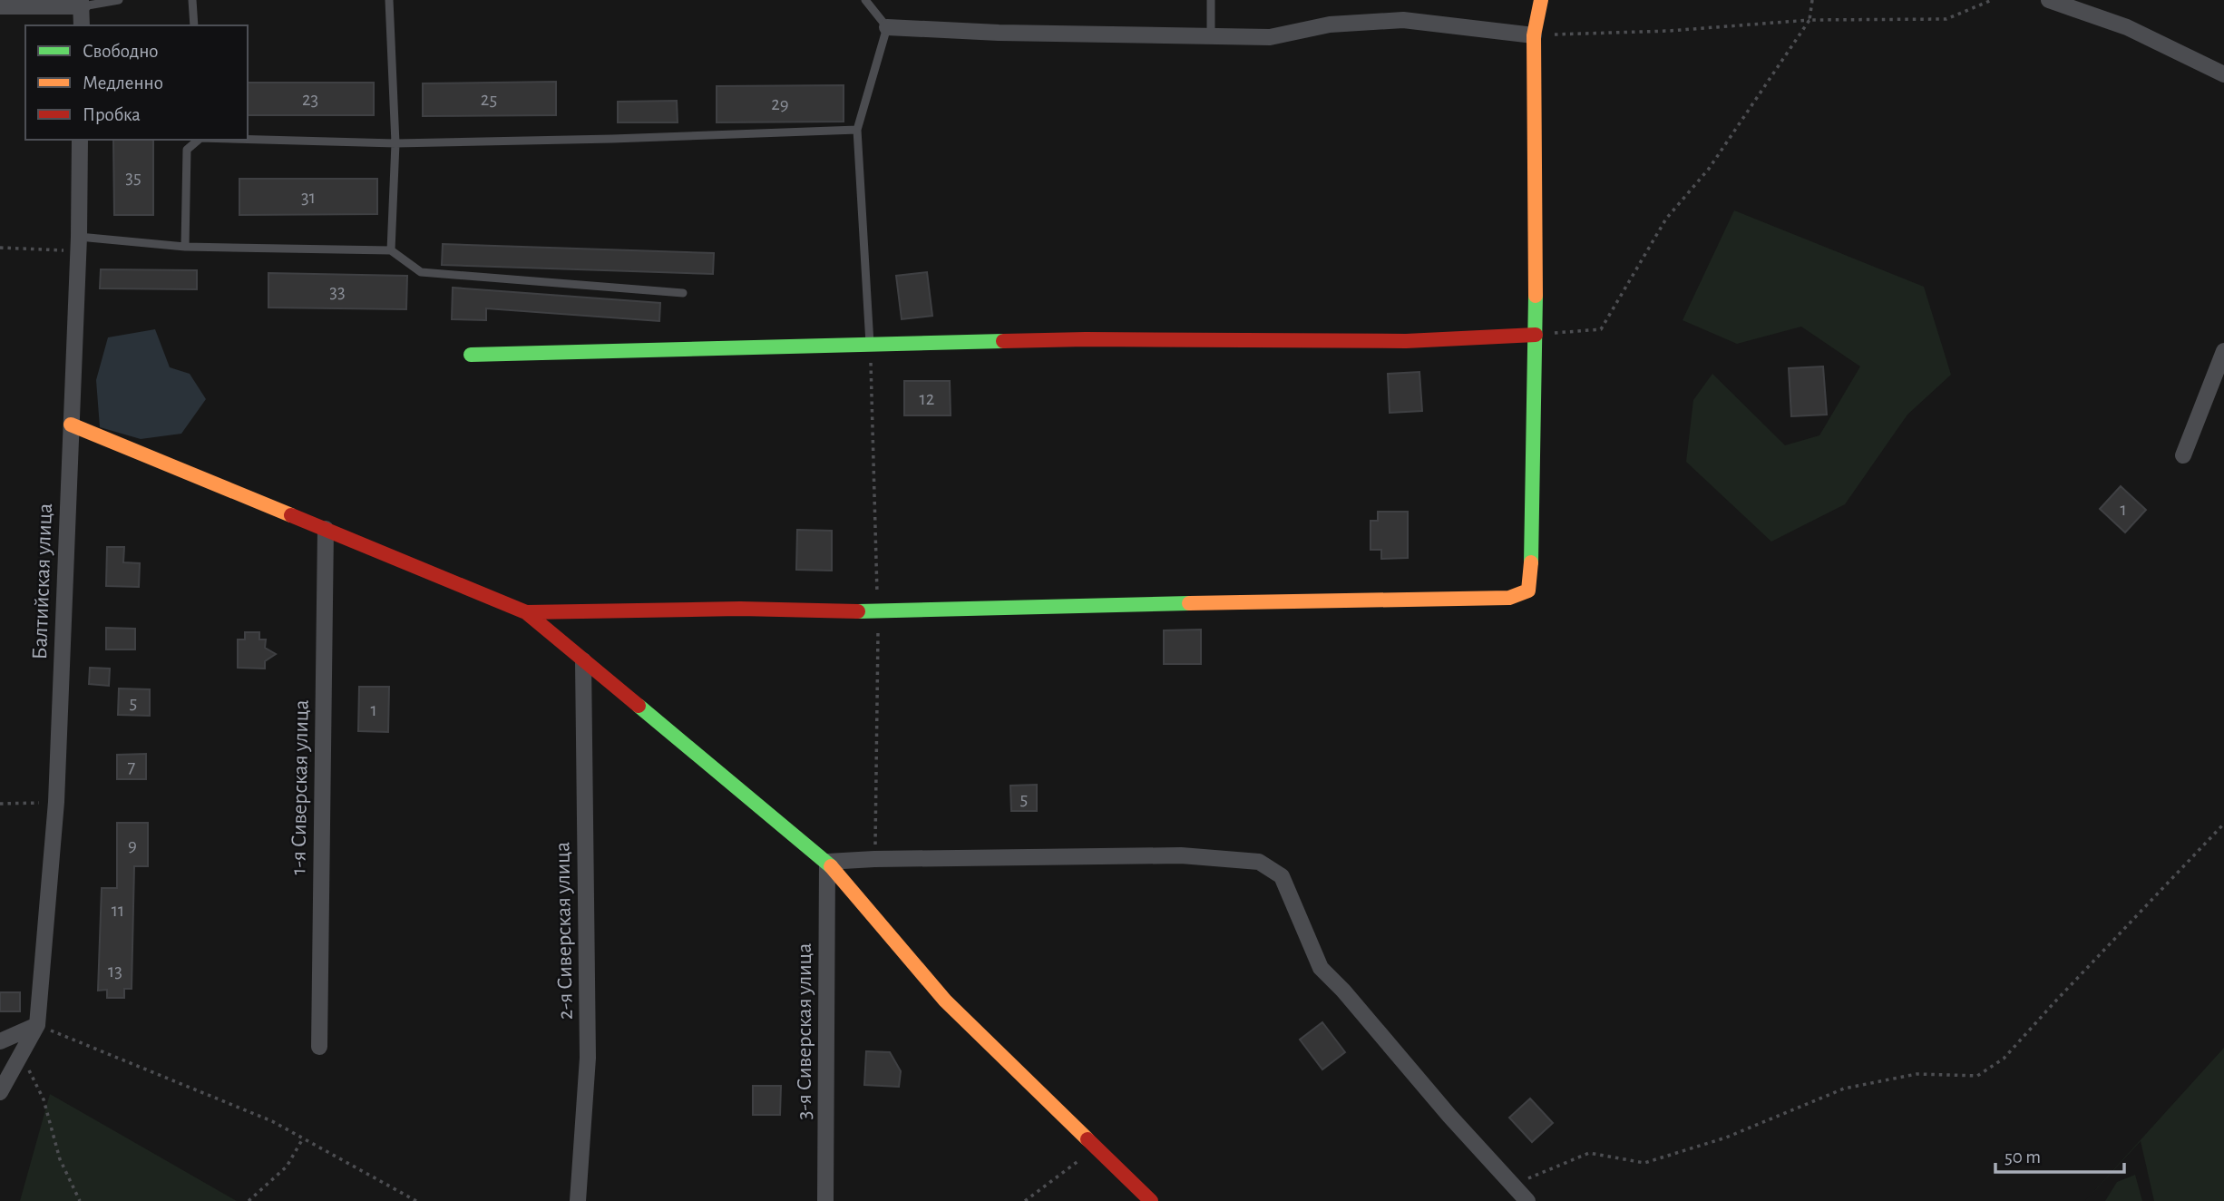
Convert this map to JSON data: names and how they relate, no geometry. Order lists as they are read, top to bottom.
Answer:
{
  "streets": {
    "street": [
      "Балтийская улица",
      "1-я Сиверская улица",
      "2-я Сиверская улица",
      "3-я Сиверская улица"
    ]
  },
  "house_numbers": [
    "23",
    "25",
    "29",
    "35",
    "31",
    "33",
    "12",
    "1",
    "5",
    "1",
    "7",
    "5",
    "9",
    "11",
    "13"
  ],
  "legend": ["Свободно", "Медленно", "Пробка"],
  "scale_bar": "50 m"
}
